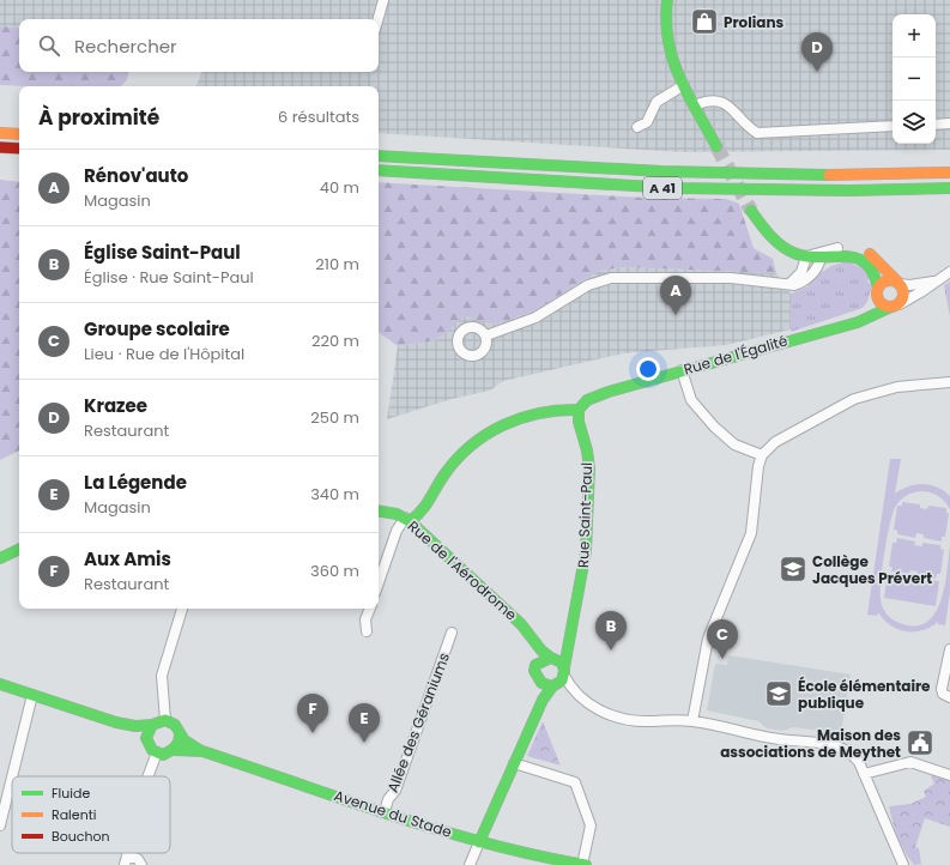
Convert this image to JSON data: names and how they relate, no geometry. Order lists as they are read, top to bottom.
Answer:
{
  "streets": {
    "main road": [
      "A 41",
      "Rue de l'Égalité",
      "Rue Saint-Paul",
      "Rue de l'Aérodrome",
      "Avenue du Stade"
    ],
    "street": ["Allée des Géraniums"]
  },
  "crossings": [
    ["Rue de l'Égalité", "Rue Saint-Paul"],
    ["Rue Saint-Paul", "Rue de l'Aérodrome"],
    ["Allée des Géraniums", "Avenue du Stade"]
  ],
  "places": {
    "shop": ["Prolians"],
    "school or university": ["Collège Jacques Prévert", "École élémentaire publique"],
    "public building": ["Maison des associations de Meythet"]
  },
  "legend": ["Fluide", "Ralenti", "Bouchon"],
  "page": {
    "map_buttons": ["+", "−"],
    "search": "Rechercher",
    "pins": [
      "D",
      "A",
      "B",
      "C",
      "F",
      "E"
    ],
    "heading": ["À proximité", "6 résultats"],
    "list": [
      {
        "mark": "A",
        "name": "Rénov'auto",
        "note": "Magasin",
        "value": "40 m"
      },
      {
        "mark": "B",
        "name": "Église Saint-Paul",
        "note": "Église · Rue Saint-Paul",
        "value": "210 m"
      },
      {
        "mark": "C",
        "name": "Groupe scolaire",
        "note": "Lieu · Rue de l'Hôpital",
        "value": "220 m"
      },
      {
        "mark": "D",
        "name": "Krazee",
        "note": "Restaurant",
        "value": "250 m"
      },
      {
        "mark": "E",
        "name": "La Légende",
        "note": "Magasin",
        "value": "340 m"
      },
      {
        "mark": "F",
        "name": "Aux Amis",
        "note": "Restaurant",
        "value": "360 m"
      }
    ]
  }
}
